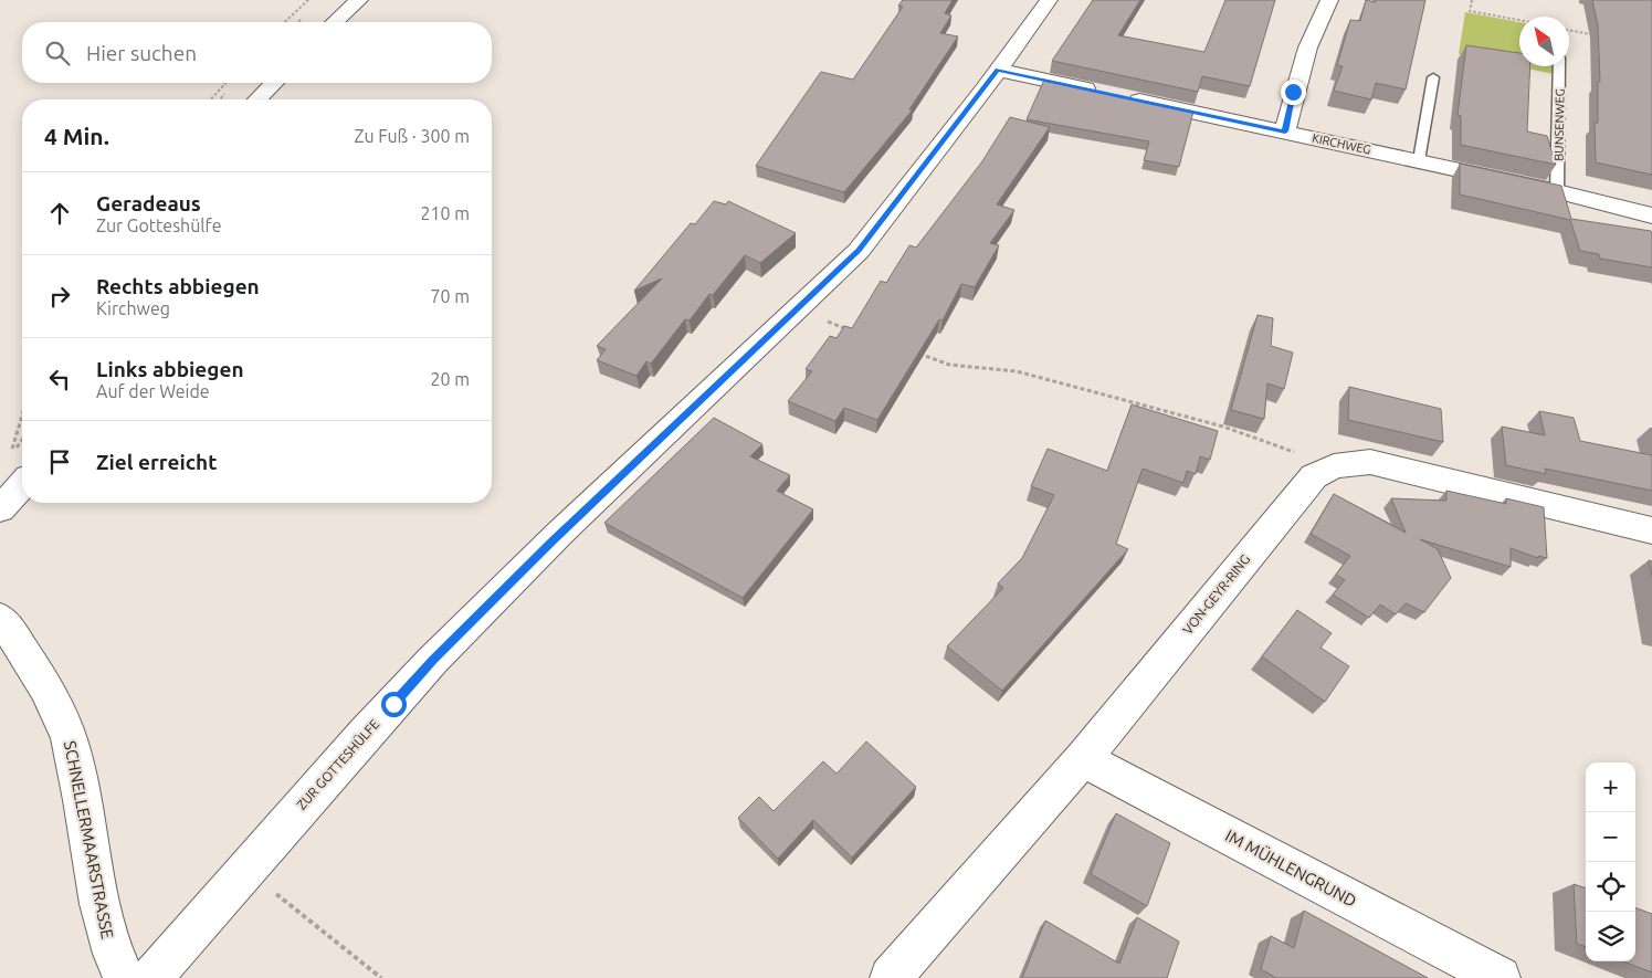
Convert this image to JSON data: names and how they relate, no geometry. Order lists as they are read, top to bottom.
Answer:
{
  "streets": {
    "street": [
      "KIRCHWEG",
      "VON-GEYR-RING",
      "ZUR GOTTESHÜLFE",
      "SCHNELLERMAARSTRASSE",
      "IM MÜHLENGRUND"
    ],
    "lane": ["BUNSENWEG"]
  },
  "crossings": [
    ["BUNSENWEG", "KIRCHWEG"],
    ["KIRCHWEG", "ZUR GOTTESHÜLFE"],
    ["VON-GEYR-RING", "IM MÜHLENGRUND"]
  ],
  "north": "top left",
  "page": {
    "search": "Hier suchen",
    "heading": ["4 Min.", "Zu Fuß · 300 m"],
    "list": [
      ["Geradeaus", "Zur Gotteshülfe", "210 m"],
      ["Rechts abbiegen", "Kirchweg", "70 m"],
      ["Links abbiegen", "Auf der Weide", "20 m"],
      "Ziel erreicht"
    ],
    "map_buttons": ["+", "−"]
  }
}
